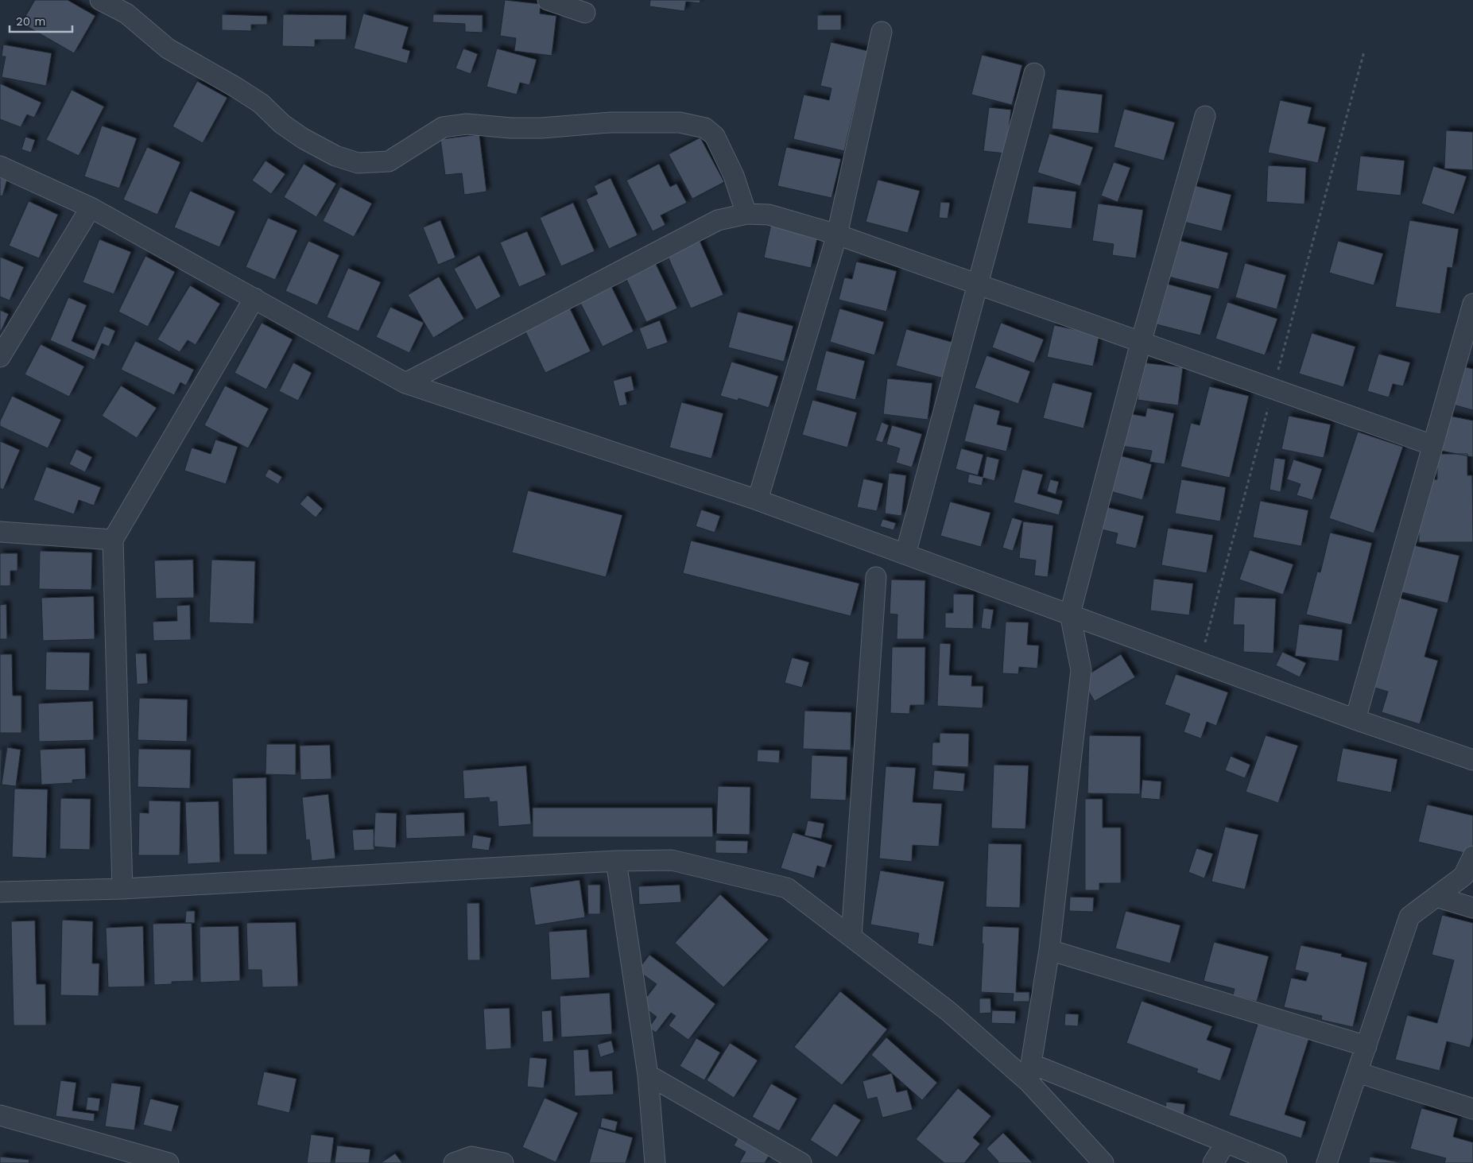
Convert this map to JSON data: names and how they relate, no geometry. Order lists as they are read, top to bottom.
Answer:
{
  "scale_bar": "20 m"
}
